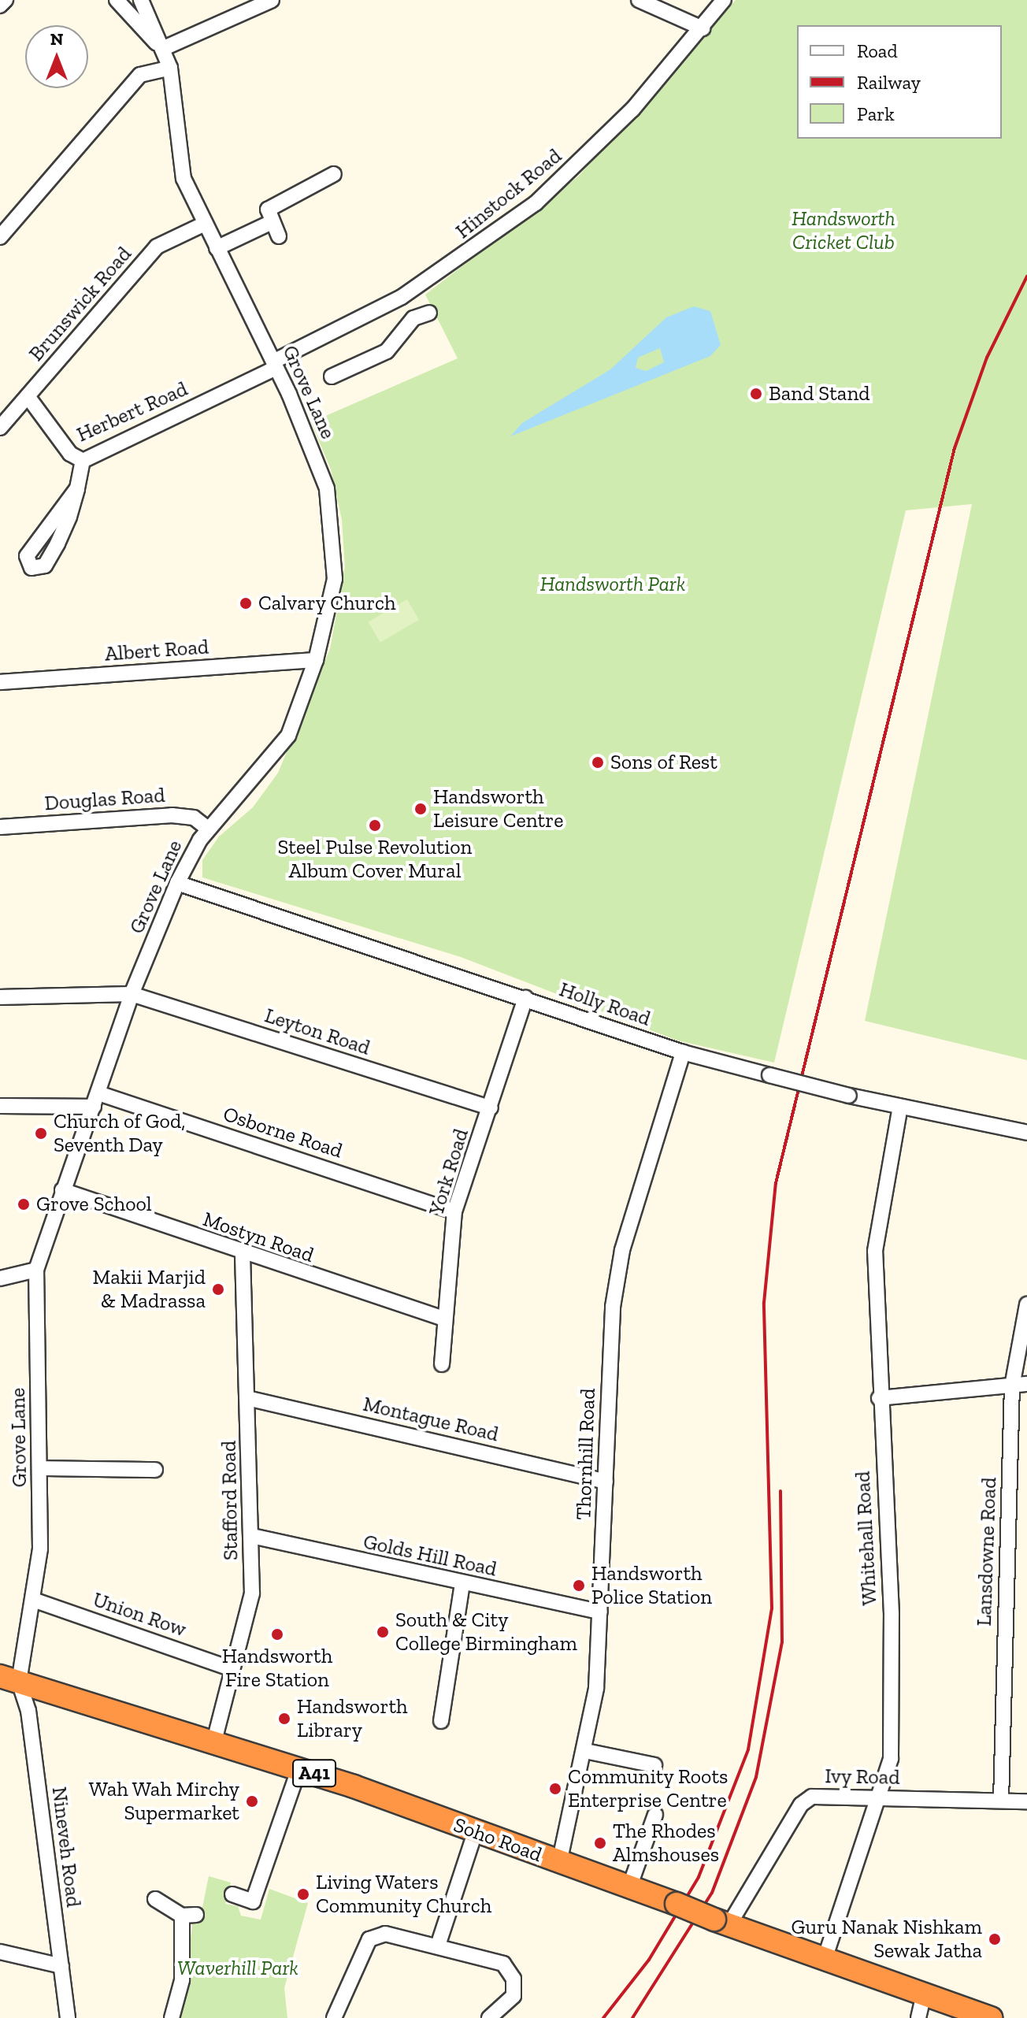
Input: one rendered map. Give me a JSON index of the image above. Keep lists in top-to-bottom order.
{
  "streets": {
    "highway": ["A41", "Soho Road"],
    "street": [
      "Hinstock Road",
      "Brunswick Road",
      "Grove Lane",
      "Herbert Road",
      "Albert Road",
      "Douglas Road",
      "Holly Road",
      "Leyton Road",
      "Osborne Road",
      "York Road",
      "Mostyn Road",
      "Montague Road",
      "Thornhill Road",
      "Stafford Road",
      "Whitehall Road",
      "Lansdowne Road",
      "Golds Hill Road",
      "Union Row",
      "Ivy Road",
      "Nineveh Road"
    ]
  },
  "crossings": [
    ["Hinstock Road", "Grove Lane"],
    ["Hinstock Road", "Herbert Road"],
    ["Brunswick Road", "Grove Lane"],
    ["Brunswick Road", "Herbert Road"],
    ["Grove Lane", "Herbert Road"],
    ["Grove Lane", "Albert Road"],
    ["Grove Lane", "Douglas Road"],
    ["Grove Lane", "Holly Road"],
    ["Grove Lane", "Leyton Road"],
    ["Grove Lane", "Osborne Road"],
    ["Grove Lane", "Mostyn Road"],
    ["Grove Lane", "Union Row"],
    ["Grove Lane", "Soho Road"],
    ["Grove Lane", "Nineveh Road"],
    ["Holly Road", "York Road"],
    ["Holly Road", "Thornhill Road"],
    ["Holly Road", "Whitehall Road"],
    ["Leyton Road", "York Road"],
    ["Osborne Road", "York Road"],
    ["York Road", "Mostyn Road"],
    ["Mostyn Road", "Stafford Road"],
    ["Montague Road", "Thornhill Road"],
    ["Montague Road", "Stafford Road"],
    ["Thornhill Road", "Golds Hill Road"],
    ["Thornhill Road", "Soho Road"],
    ["Stafford Road", "Golds Hill Road"],
    ["Stafford Road", "Union Row"],
    ["Stafford Road", "Soho Road"],
    ["Whitehall Road", "Ivy Road"],
    ["Whitehall Road", "Soho Road"],
    ["Lansdowne Road", "Ivy Road"],
    ["Ivy Road", "Soho Road"],
    ["Soho Road", "Nineveh Road"]
  ],
  "parks": ["Handsworth Cricket Club", "Handsworth Park", "Waverhill Park"],
  "places": [
    "Band Stand",
    "Calvary Church",
    "Sons of Rest",
    "Handsworth Leisure Centre",
    "Steel Pulse Revolution Album Cover Mural",
    "Church of God, Seventh Day",
    "Grove School",
    "Makii Marjid & Madrassa",
    "Handsworth Police Station",
    "South & City College Birmingham",
    "Handsworth Fire Station",
    "Handsworth Library",
    "Community Roots Enterprise Centre",
    "Wah Wah Mirchy Supermarket",
    "The Rhodes Almshouses",
    "Living Waters Community Church",
    "Guru Nanak Nishkam Sewak Jatha"
  ],
  "legend": ["Road", "Railway", "Park"],
  "north": "top"
}
